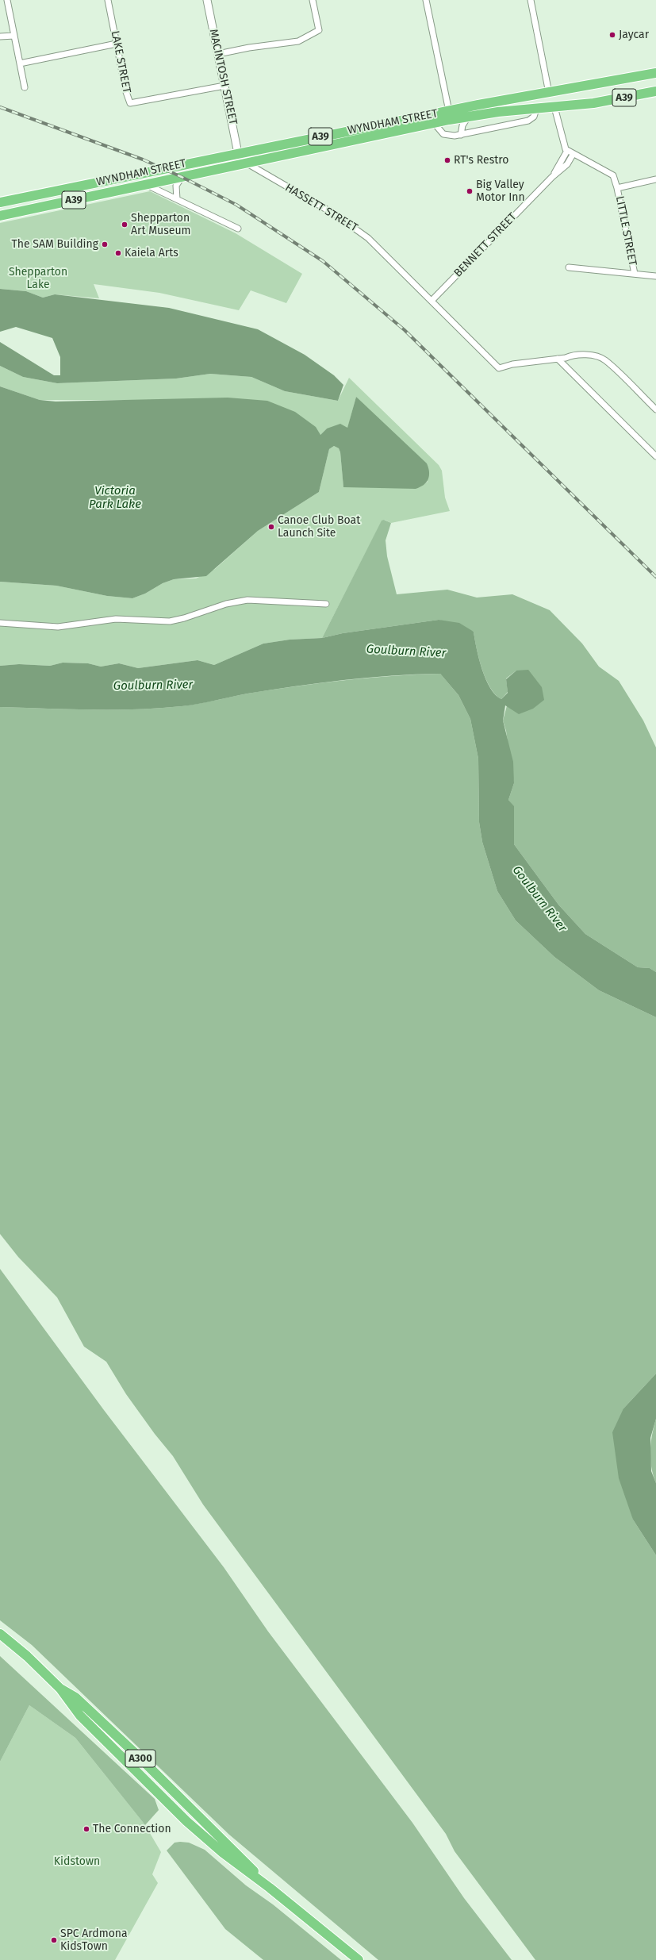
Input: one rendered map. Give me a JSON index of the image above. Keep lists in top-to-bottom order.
{
  "streets": {
    "highway": ["A39", "WYNDHAM STREET", "A300"],
    "street": [
      "LAKE STREET",
      "MACINTOSH STREET",
      "HASSETT STREET",
      "LITTLE STREET",
      "BENNETT STREET"
    ]
  },
  "crossings": [
    ["LAKE STREET", "MACINTOSH STREET"],
    ["MACINTOSH STREET", "WYNDHAM STREET"],
    ["WYNDHAM STREET", "HASSETT STREET"],
    ["HASSETT STREET", "BENNETT STREET"],
    ["LITTLE STREET", "BENNETT STREET"]
  ],
  "water": ["Victoria Park Lake", "Goulburn River"],
  "parks": ["Shepparton Lake", "Kidstown"],
  "places": [
    "Jaycar",
    "RT's Restro",
    "Big Valley Motor Inn",
    "Shepparton Art Museum",
    "The SAM Building",
    "Kaiela Arts",
    "Canoe Club Boat Launch Site",
    "The Connection",
    "SPC Ardmona KidsTown"
  ]
}
